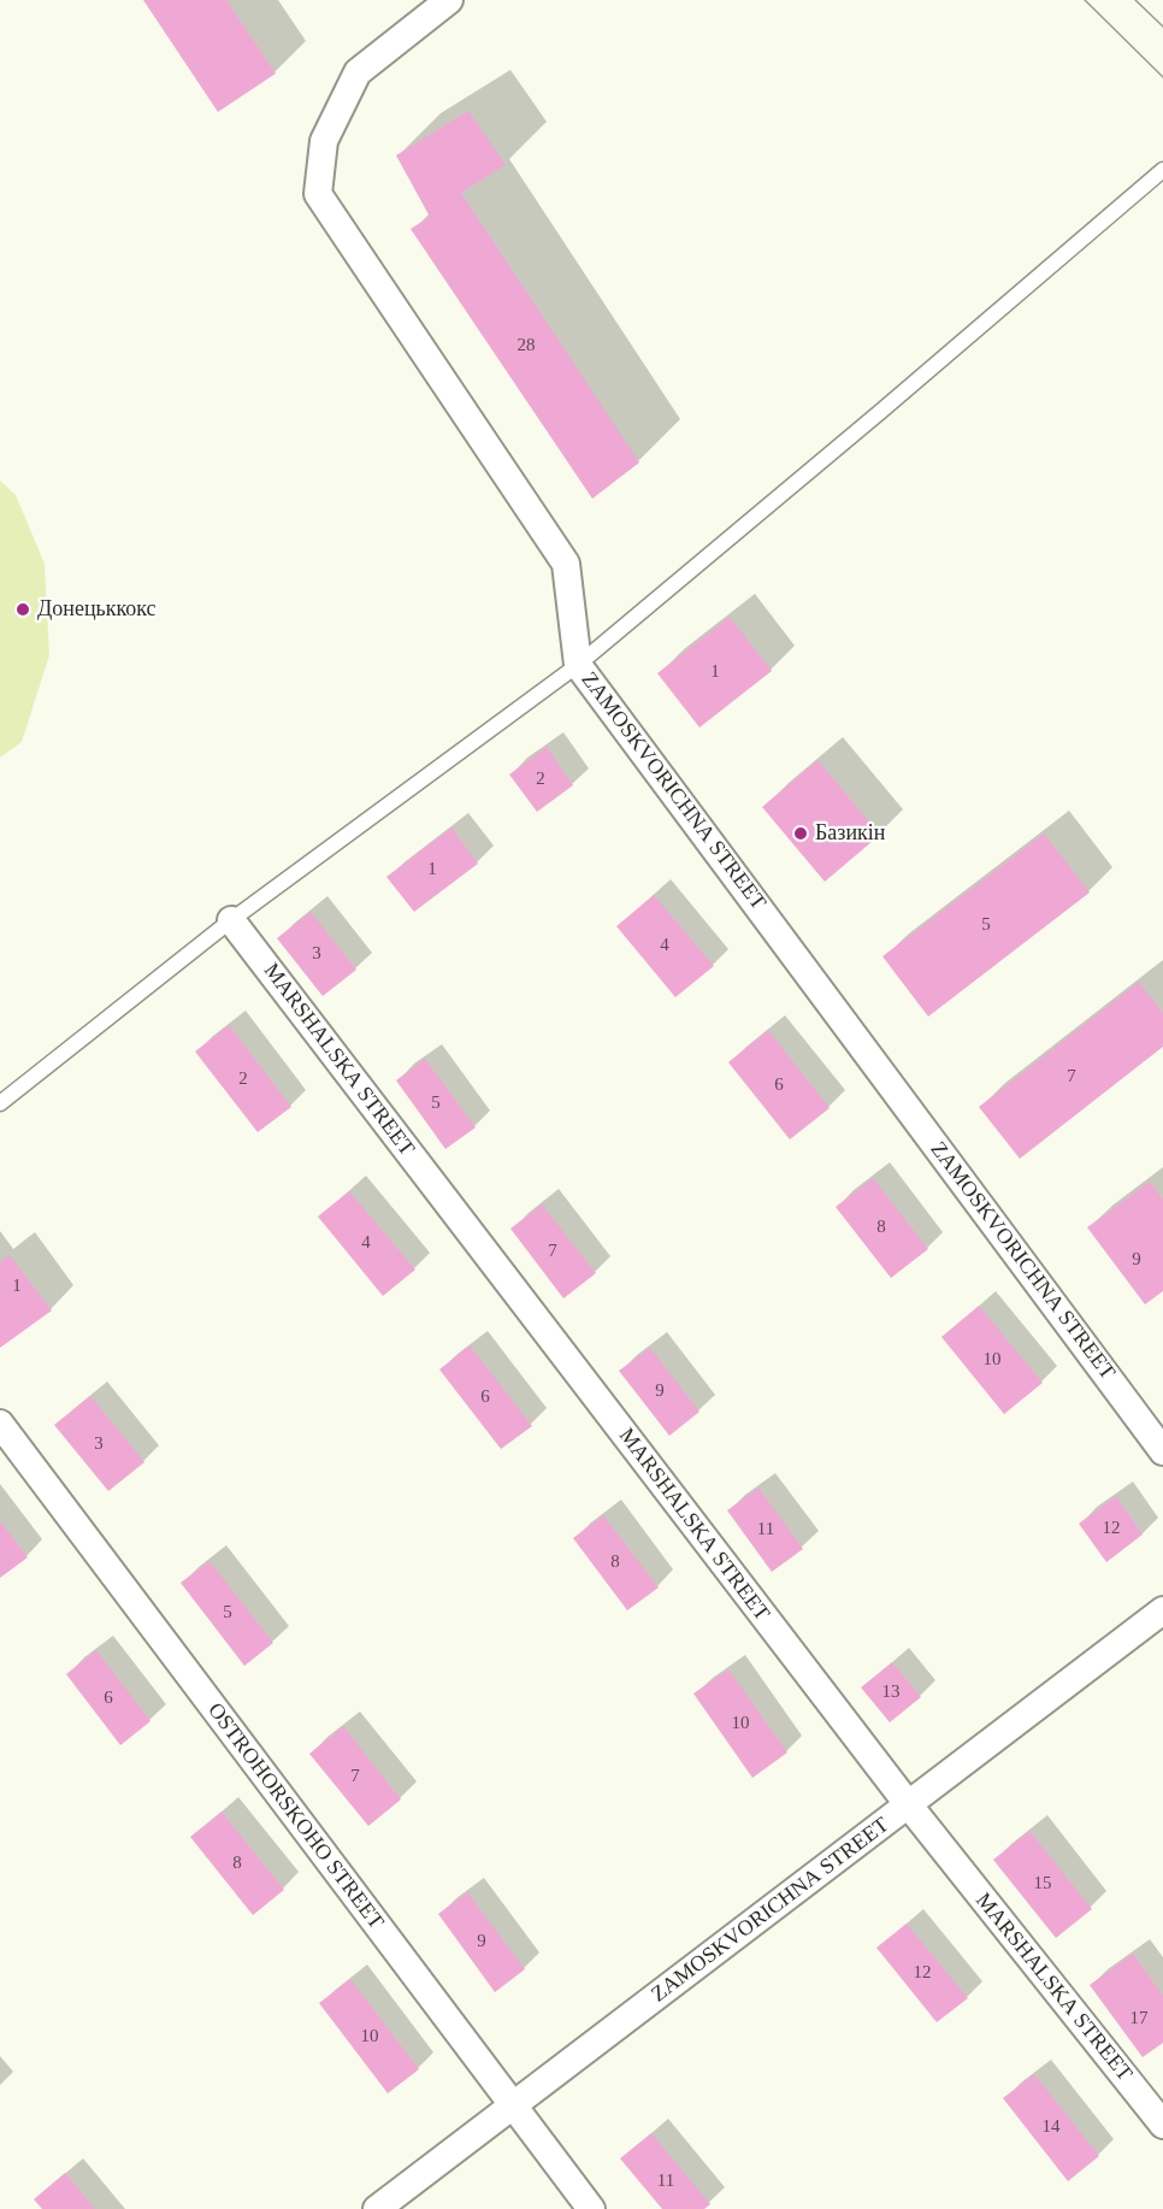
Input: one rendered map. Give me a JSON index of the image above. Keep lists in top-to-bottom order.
{
  "streets": {
    "street": ["ZAMOSKVORICHNA STREET", "MARSHALSKA STREET", "OSTROHORSKOHO STREET"]
  },
  "crossings": [
    ["ZAMOSKVORICHNA STREET", "MARSHALSKA STREET"],
    ["ZAMOSKVORICHNA STREET", "OSTROHORSKOHO STREET"]
  ],
  "places": ["Донецьккокс", "Базикін"],
  "house_numbers": [
    "28",
    "1",
    "2",
    "1",
    "5",
    "4",
    "3",
    "7",
    "2",
    "6",
    "5",
    "8",
    "4",
    "7",
    "9",
    "1",
    "10",
    "9",
    "6",
    "3",
    "12",
    "11",
    "8",
    "5",
    "13",
    "6",
    "10",
    "7",
    "8",
    "15",
    "9",
    "12",
    "17",
    "10",
    "14",
    "11"
  ]
}
